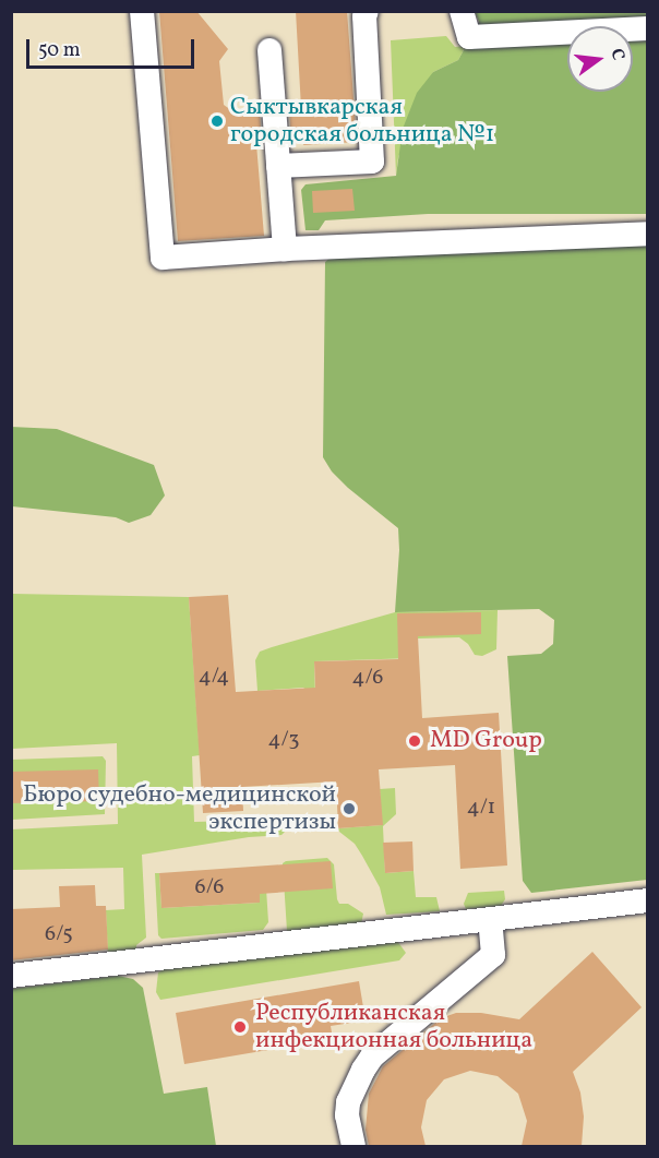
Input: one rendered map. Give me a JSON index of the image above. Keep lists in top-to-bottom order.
{
  "places": [
    "Сыктывкарская городская больница №1",
    "MD Group",
    "Бюро судебно-медицинской экспертизы",
    "Республиканская инфекционная больница"
  ],
  "house_numbers": [
    "4/4",
    "4/6",
    "4/3",
    "4/1",
    "6/6",
    "6/5"
  ],
  "scale_bar": "50 m",
  "north": "right"
}
